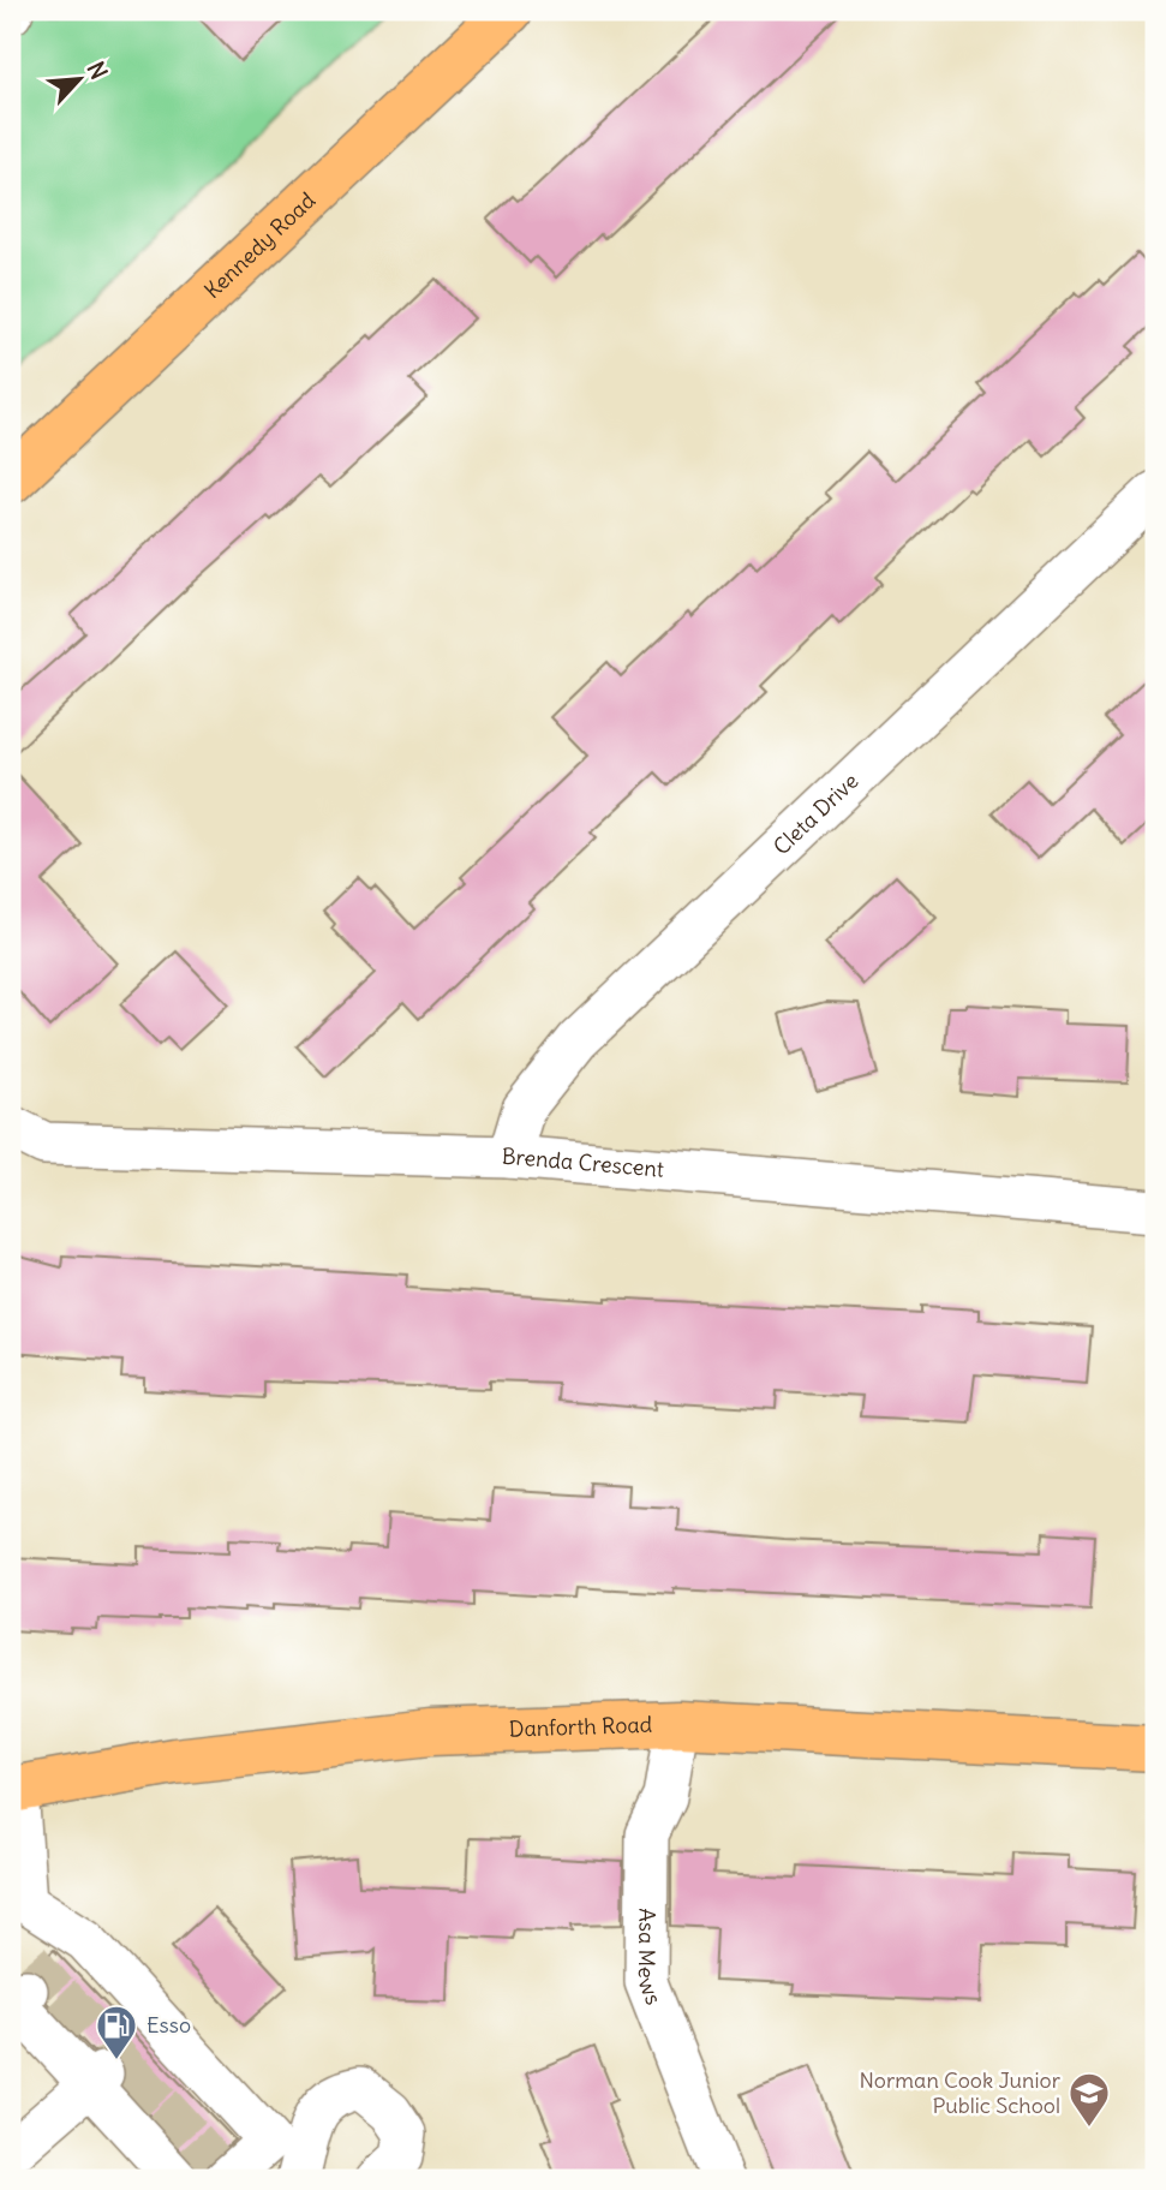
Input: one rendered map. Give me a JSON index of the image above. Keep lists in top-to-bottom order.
{
  "streets": {
    "main road": ["Kennedy Road", "Danforth Road"],
    "street": ["Cleta Drive", "Brenda Crescent", "Asa Mews"]
  },
  "crossings": [
    ["Cleta Drive", "Brenda Crescent"],
    ["Danforth Road", "Asa Mews"]
  ],
  "places": {
    "fuel station": ["Esso"],
    "school or university": ["Norman Cook Junior Public School"]
  },
  "north": "top right"
}
